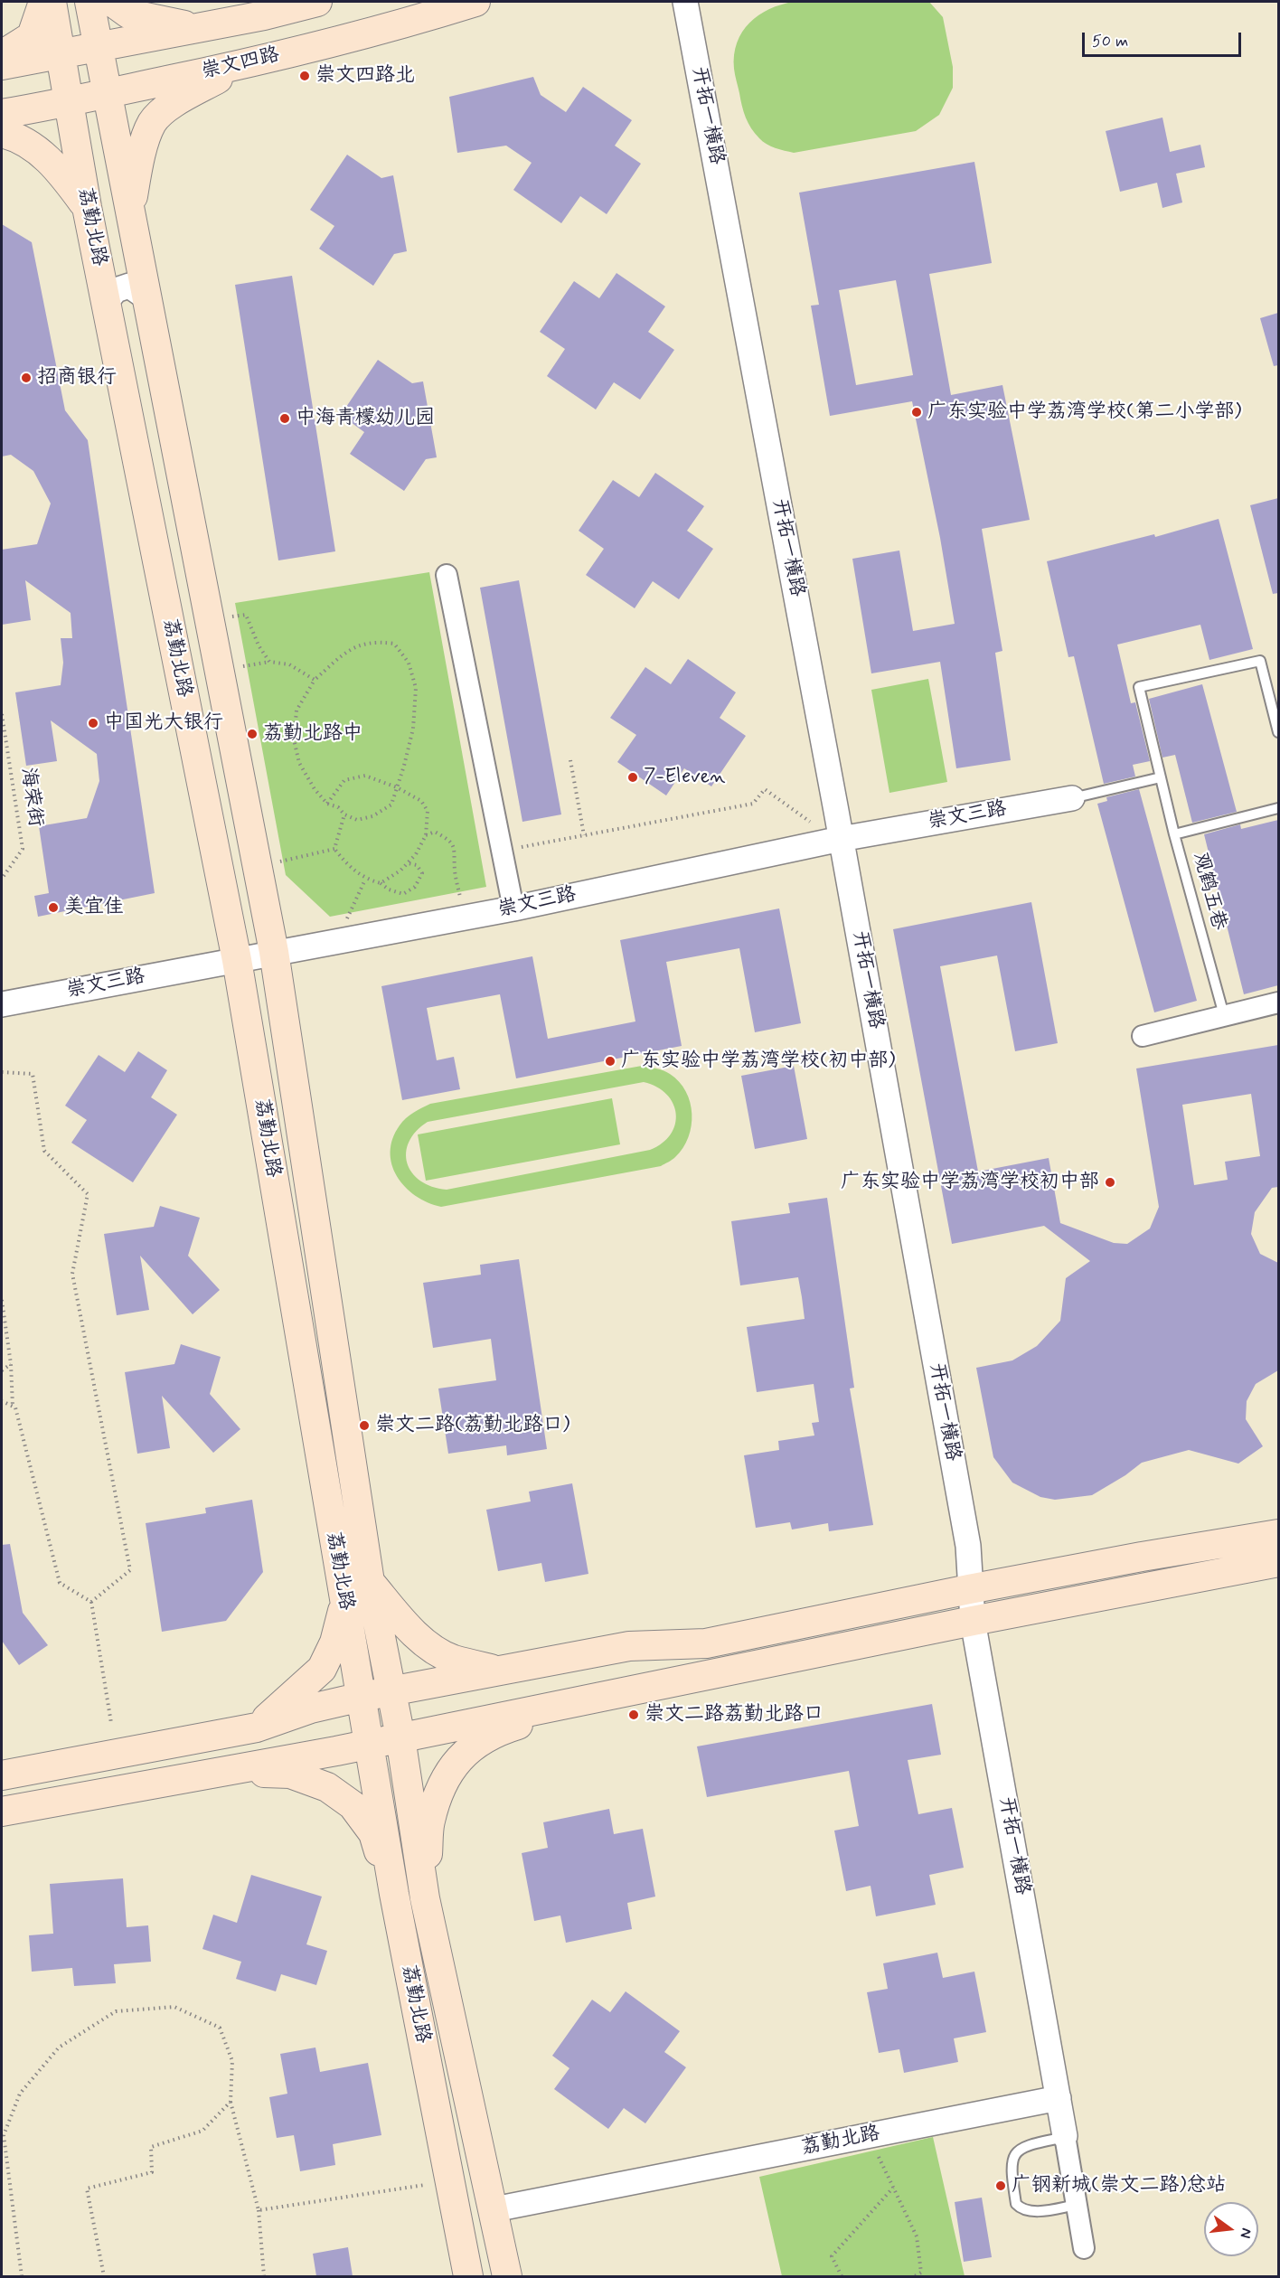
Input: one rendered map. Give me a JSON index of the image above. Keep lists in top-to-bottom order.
{
  "streets": {
    "main road": ["崇文四路", "荔勤北路"],
    "street": ["开拓一横路", "崇文三路"],
    "lane": ["观鹤五巷"],
    "path": ["海荣街"]
  },
  "crossings": [
    ["崇文四路", "荔勤北路"],
    ["开拓一横路", "荔勤北路"],
    ["开拓一横路", "崇文三路"],
    ["荔勤北路", "崇文三路"]
  ],
  "places": [
    "崇文四路北",
    "招商银行",
    "广东实验中学荔湾学校(第二小学部)",
    "中海青檬幼儿园",
    "中国光大银行",
    "荔勤北路中",
    "7-Eleven",
    "美宜佳",
    "广东实验中学荔湾学校(初中部)",
    "广东实验中学荔湾学校初中部",
    "崇文二路(荔勤北路口)",
    "崇文二路荔勤北路口",
    "广钢新城(崇文二路)总站"
  ],
  "scale_bar": "50 m",
  "north": "right"
}
